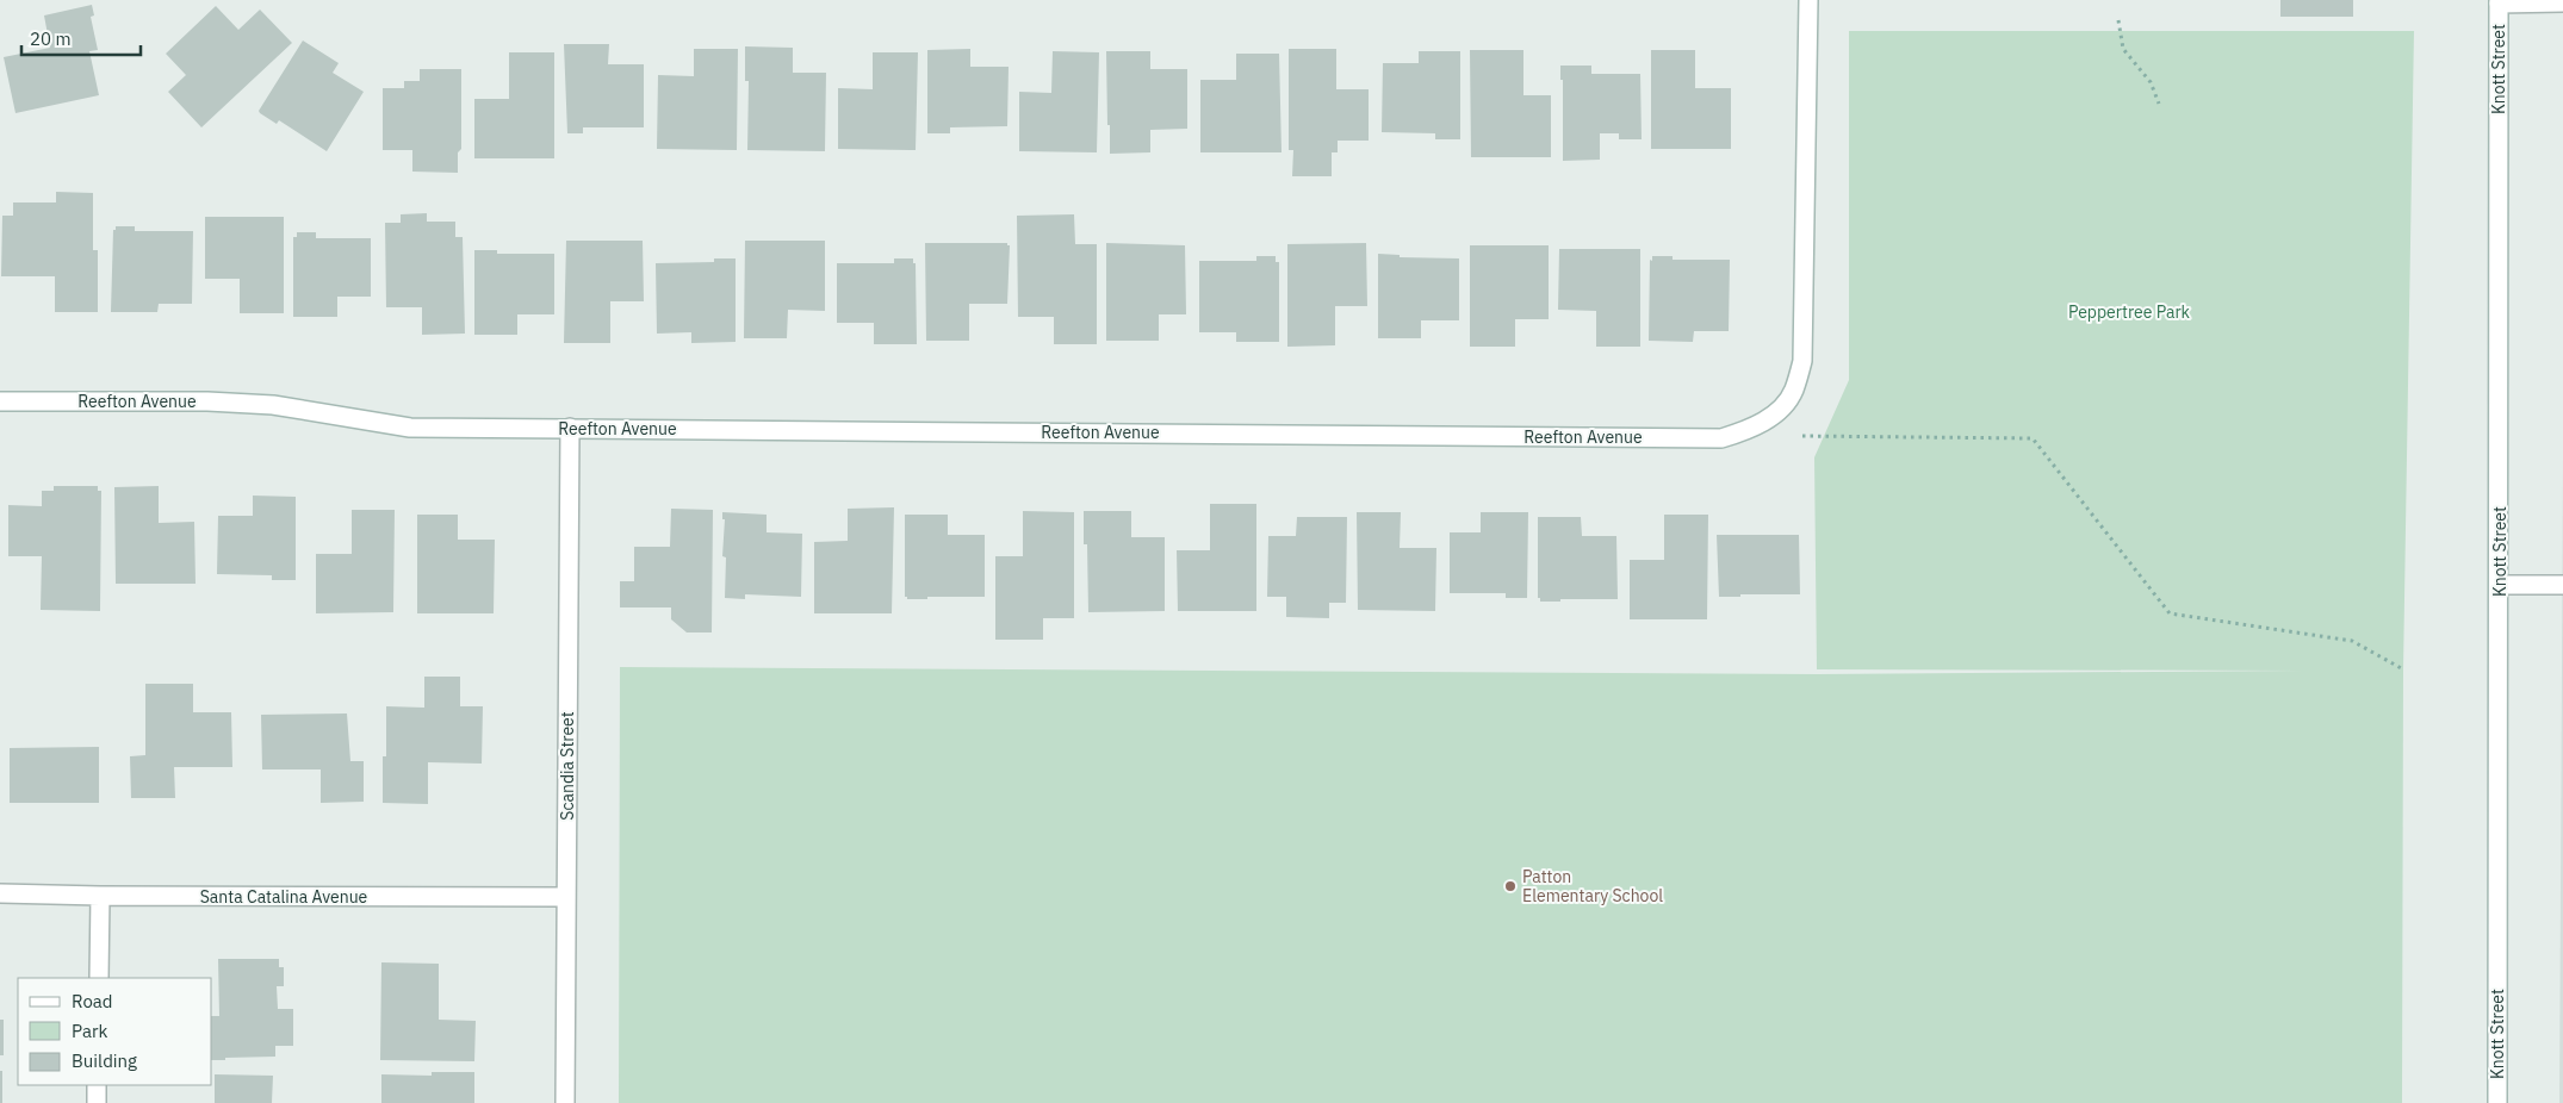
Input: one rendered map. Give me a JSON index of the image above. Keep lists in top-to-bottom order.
{
  "streets": {
    "street": [
      "Knott Street",
      "Reefton Avenue",
      "Scandia Street",
      "Santa Catalina Avenue"
    ]
  },
  "crossings": [
    ["Reefton Avenue", "Scandia Street"],
    ["Scandia Street", "Santa Catalina Avenue"]
  ],
  "parks": ["Peppertree Park"],
  "places": ["Patton Elementary School"],
  "legend": ["Road", "Park", "Building"],
  "scale_bar": "20 m"
}
